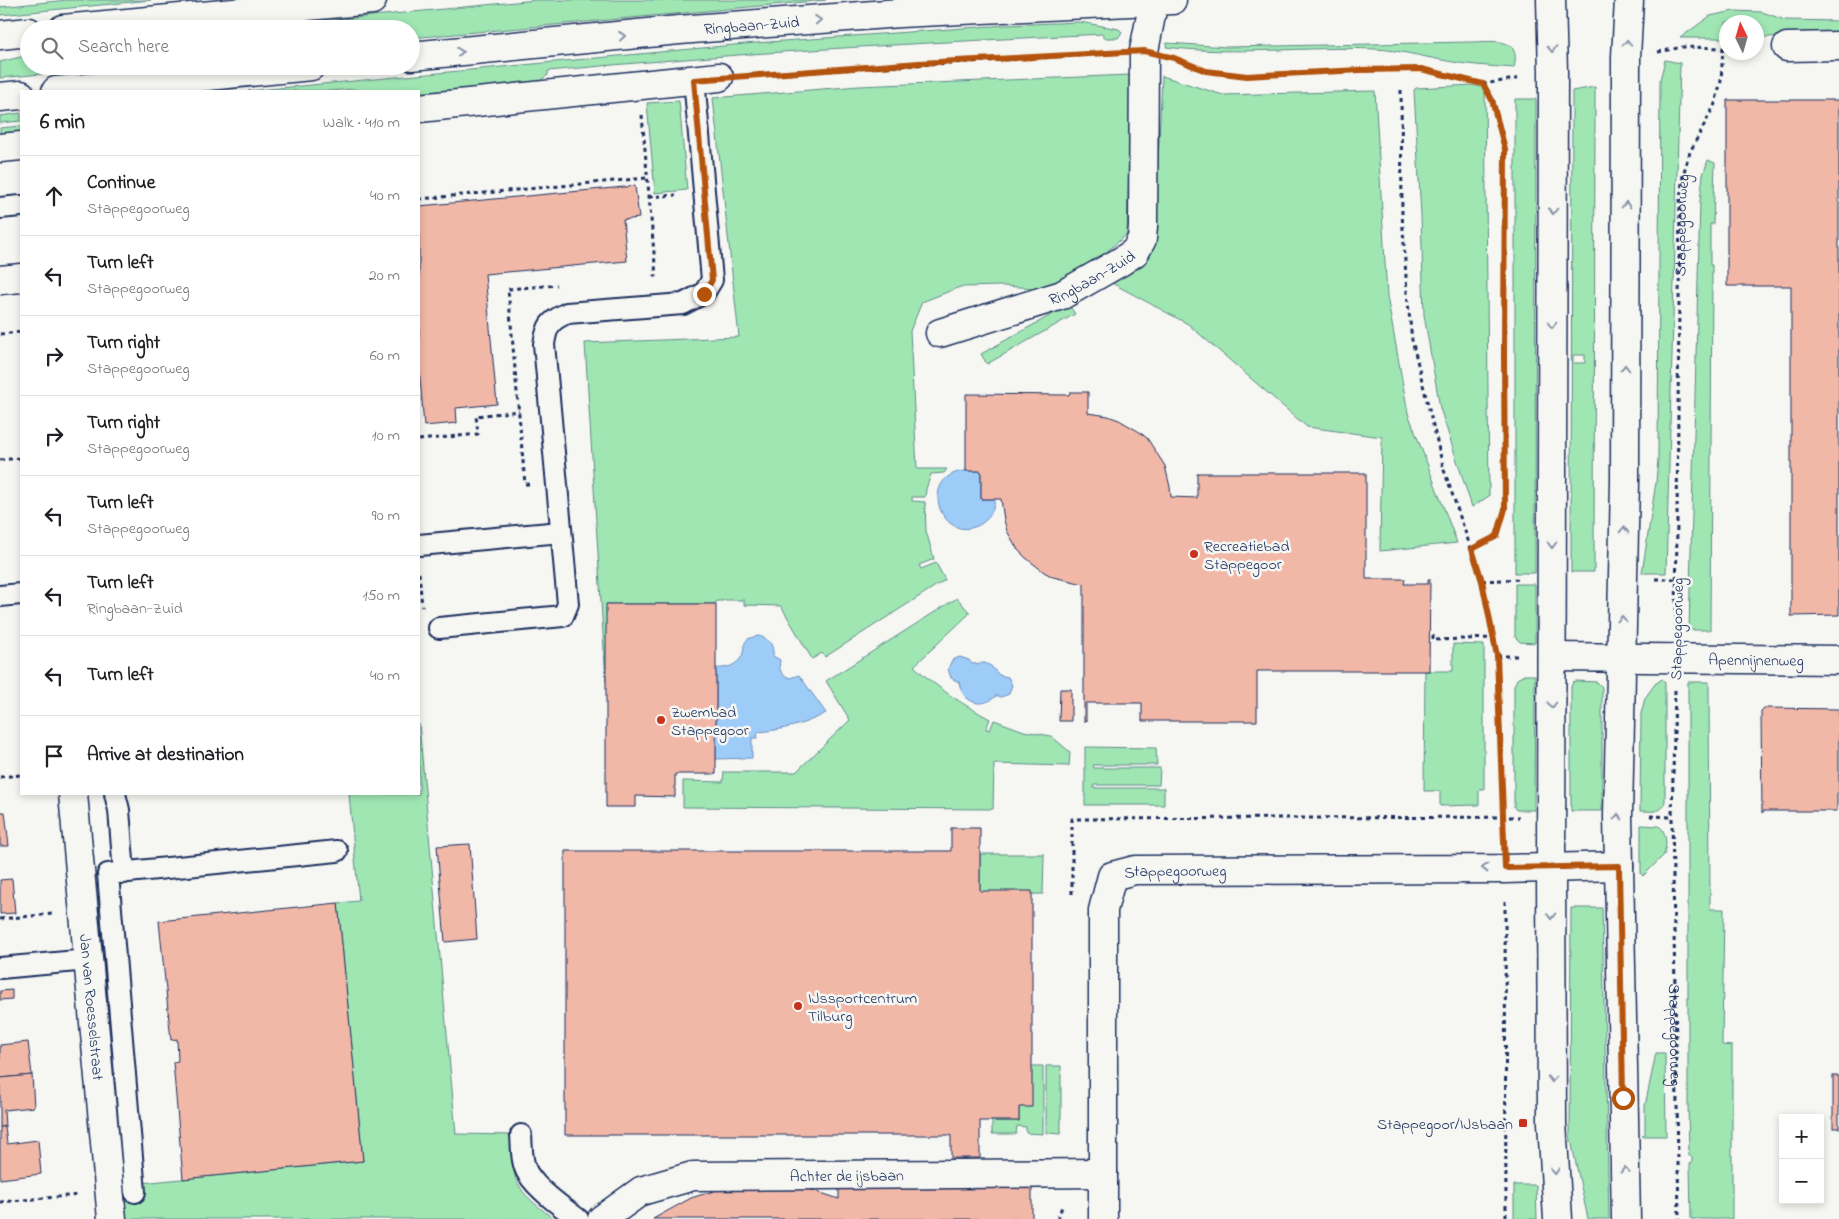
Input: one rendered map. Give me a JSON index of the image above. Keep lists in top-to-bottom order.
{
  "streets": {
    "street": [
      "Ringbaan-Zuid",
      "Stappegoorweg",
      "Apennijnenweg",
      "Jan van Roesselstraat",
      "Achter de ijsbaan"
    ]
  },
  "crossings": [
    ["Stappegoorweg", "Apennijnenweg"],
    ["Stappegoorweg", "Achter de ijsbaan"]
  ],
  "places": {
    "other": ["Recreatiebad Stappegoor", "Zwembad Stappegoor", "IJssportcentrum Tilburg"],
    "transit": ["Stappegoor/IJsbaan"]
  },
  "north": "top",
  "page": {
    "search": "Search here",
    "heading": ["6 min", "Walk · 410 m"],
    "list": [
      ["Continue", "Stappegoorweg", "40 m"],
      ["Turn left", "Stappegoorweg", "20 m"],
      ["Turn right", "Stappegoorweg", "60 m"],
      ["Turn right", "Stappegoorweg", "10 m"],
      ["Turn left", "Stappegoorweg", "90 m"],
      ["Turn left", "Ringbaan-Zuid", "150 m"],
      ["Turn left", "40 m"],
      "Arrive at destination"
    ],
    "map_buttons": ["+", "−"]
  }
}
